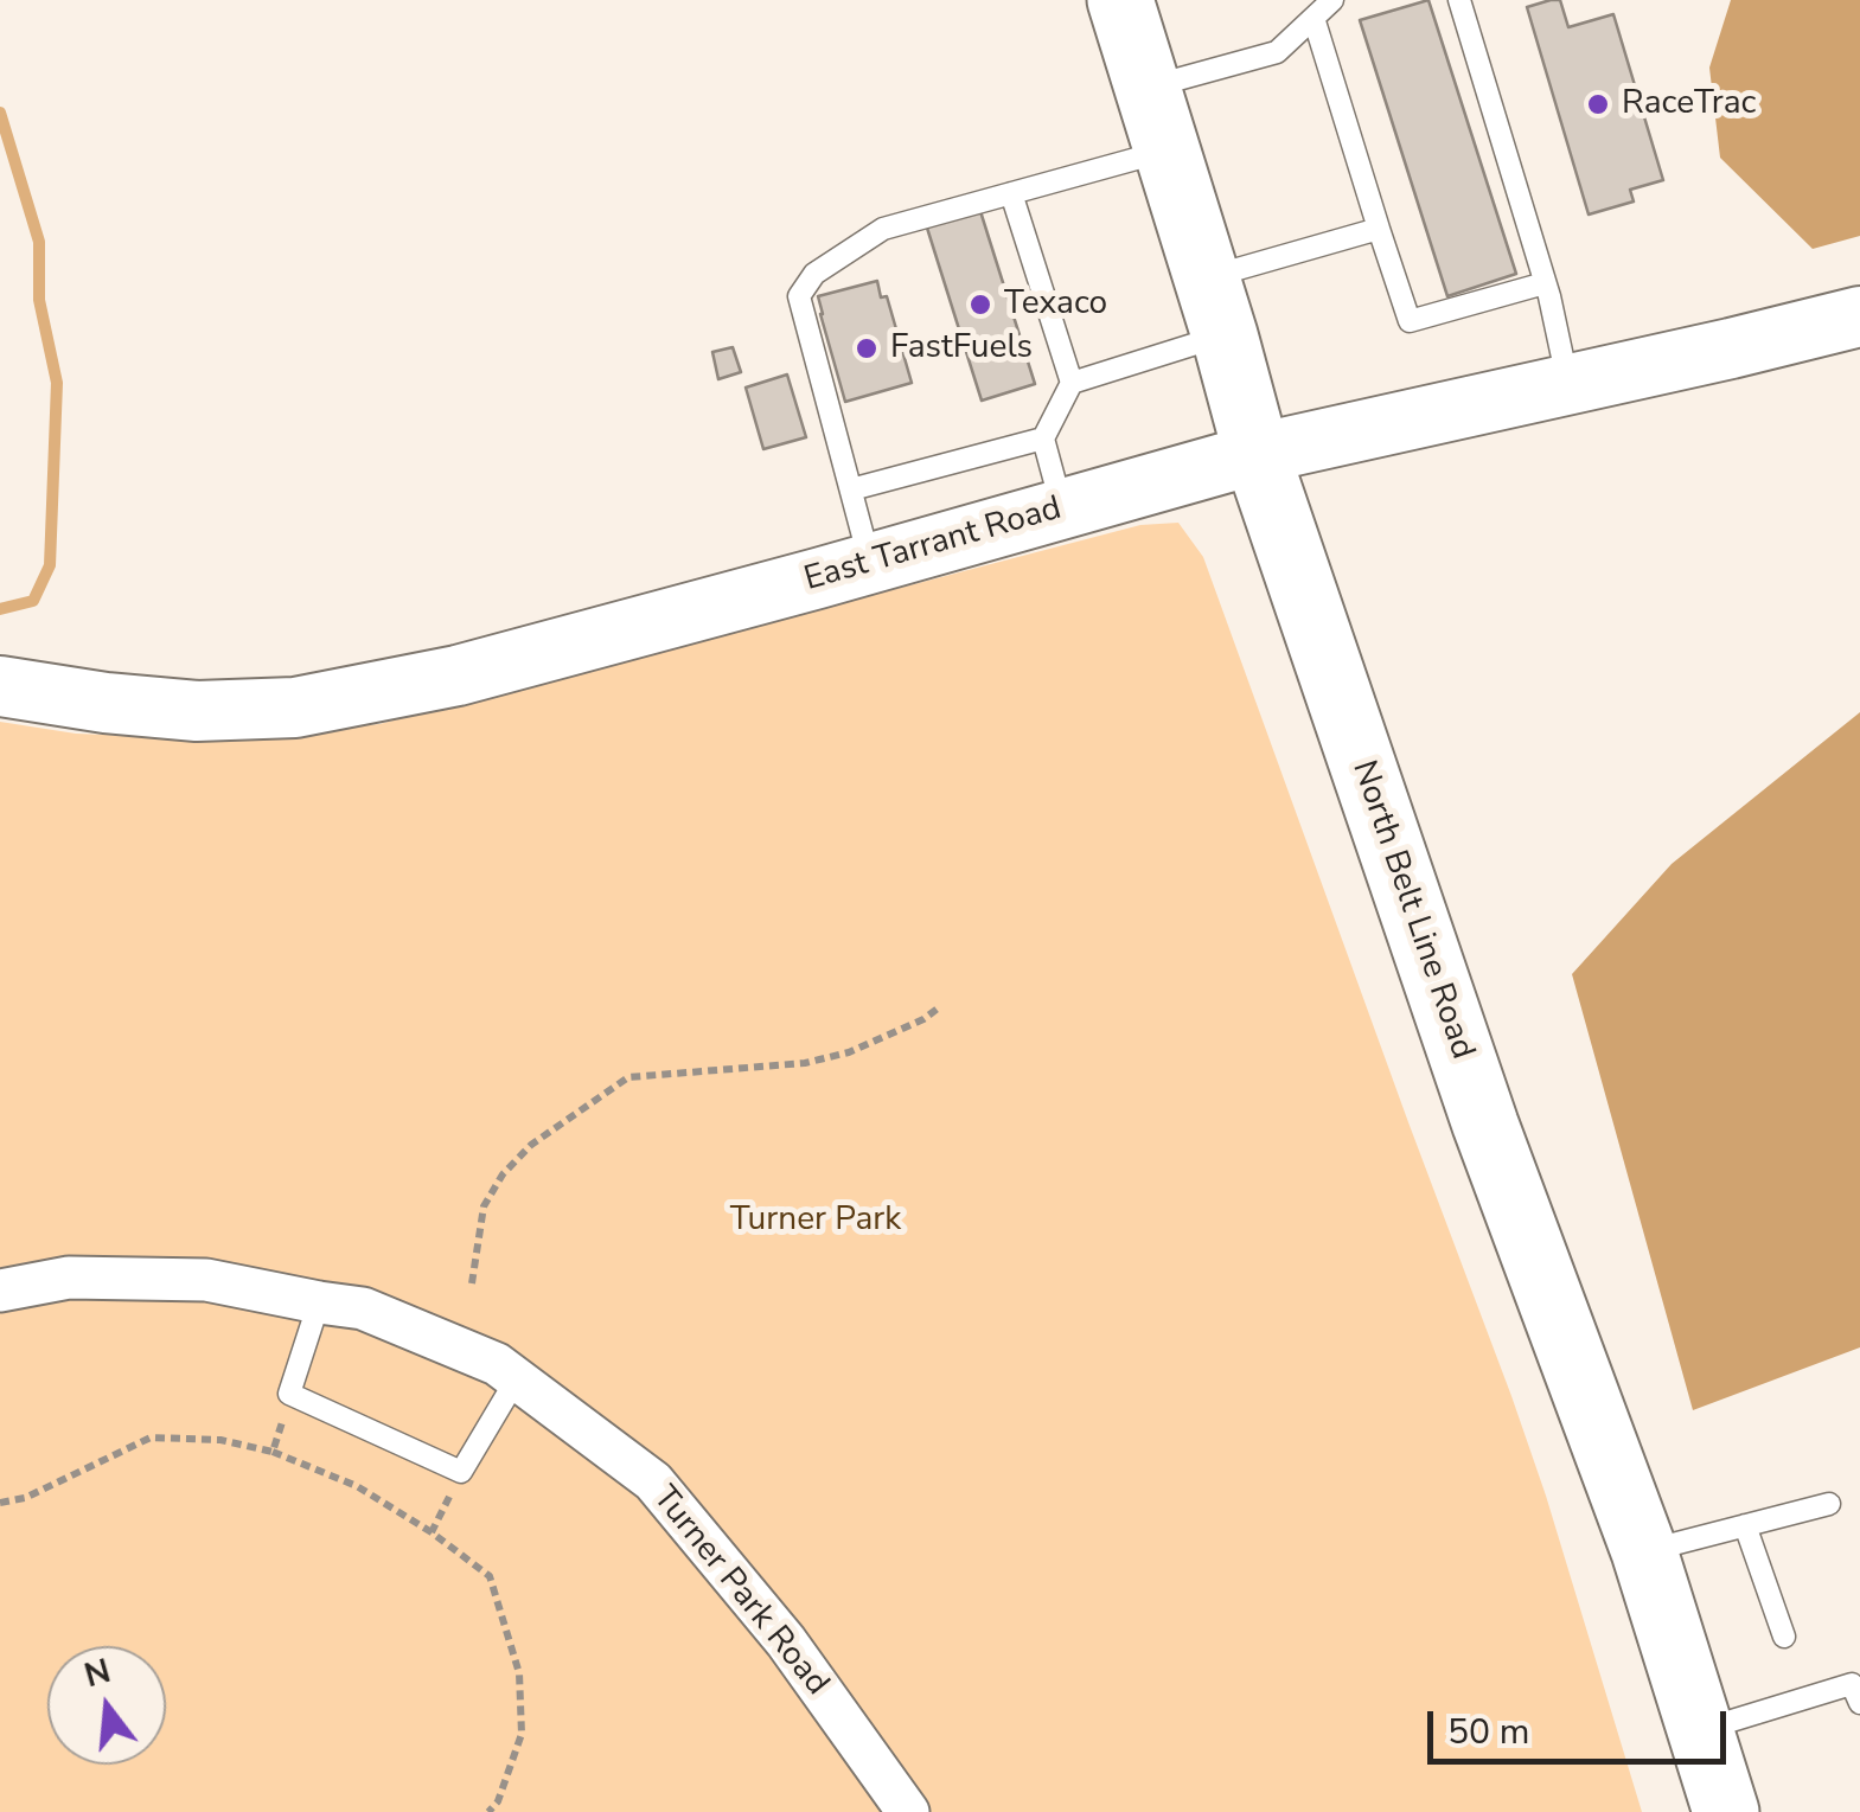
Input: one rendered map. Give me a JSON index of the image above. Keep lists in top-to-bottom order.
{
  "streets": {
    "main road": ["North Belt Line Road"],
    "street": ["East Tarrant Road", "Turner Park Road"]
  },
  "crossings": [
    ["East Tarrant Road", "North Belt Line Road"]
  ],
  "parks": ["Turner Park"],
  "places": ["RaceTrac", "Texaco", "FastFuels"],
  "scale_bar": "50 m",
  "north": "top"
}
